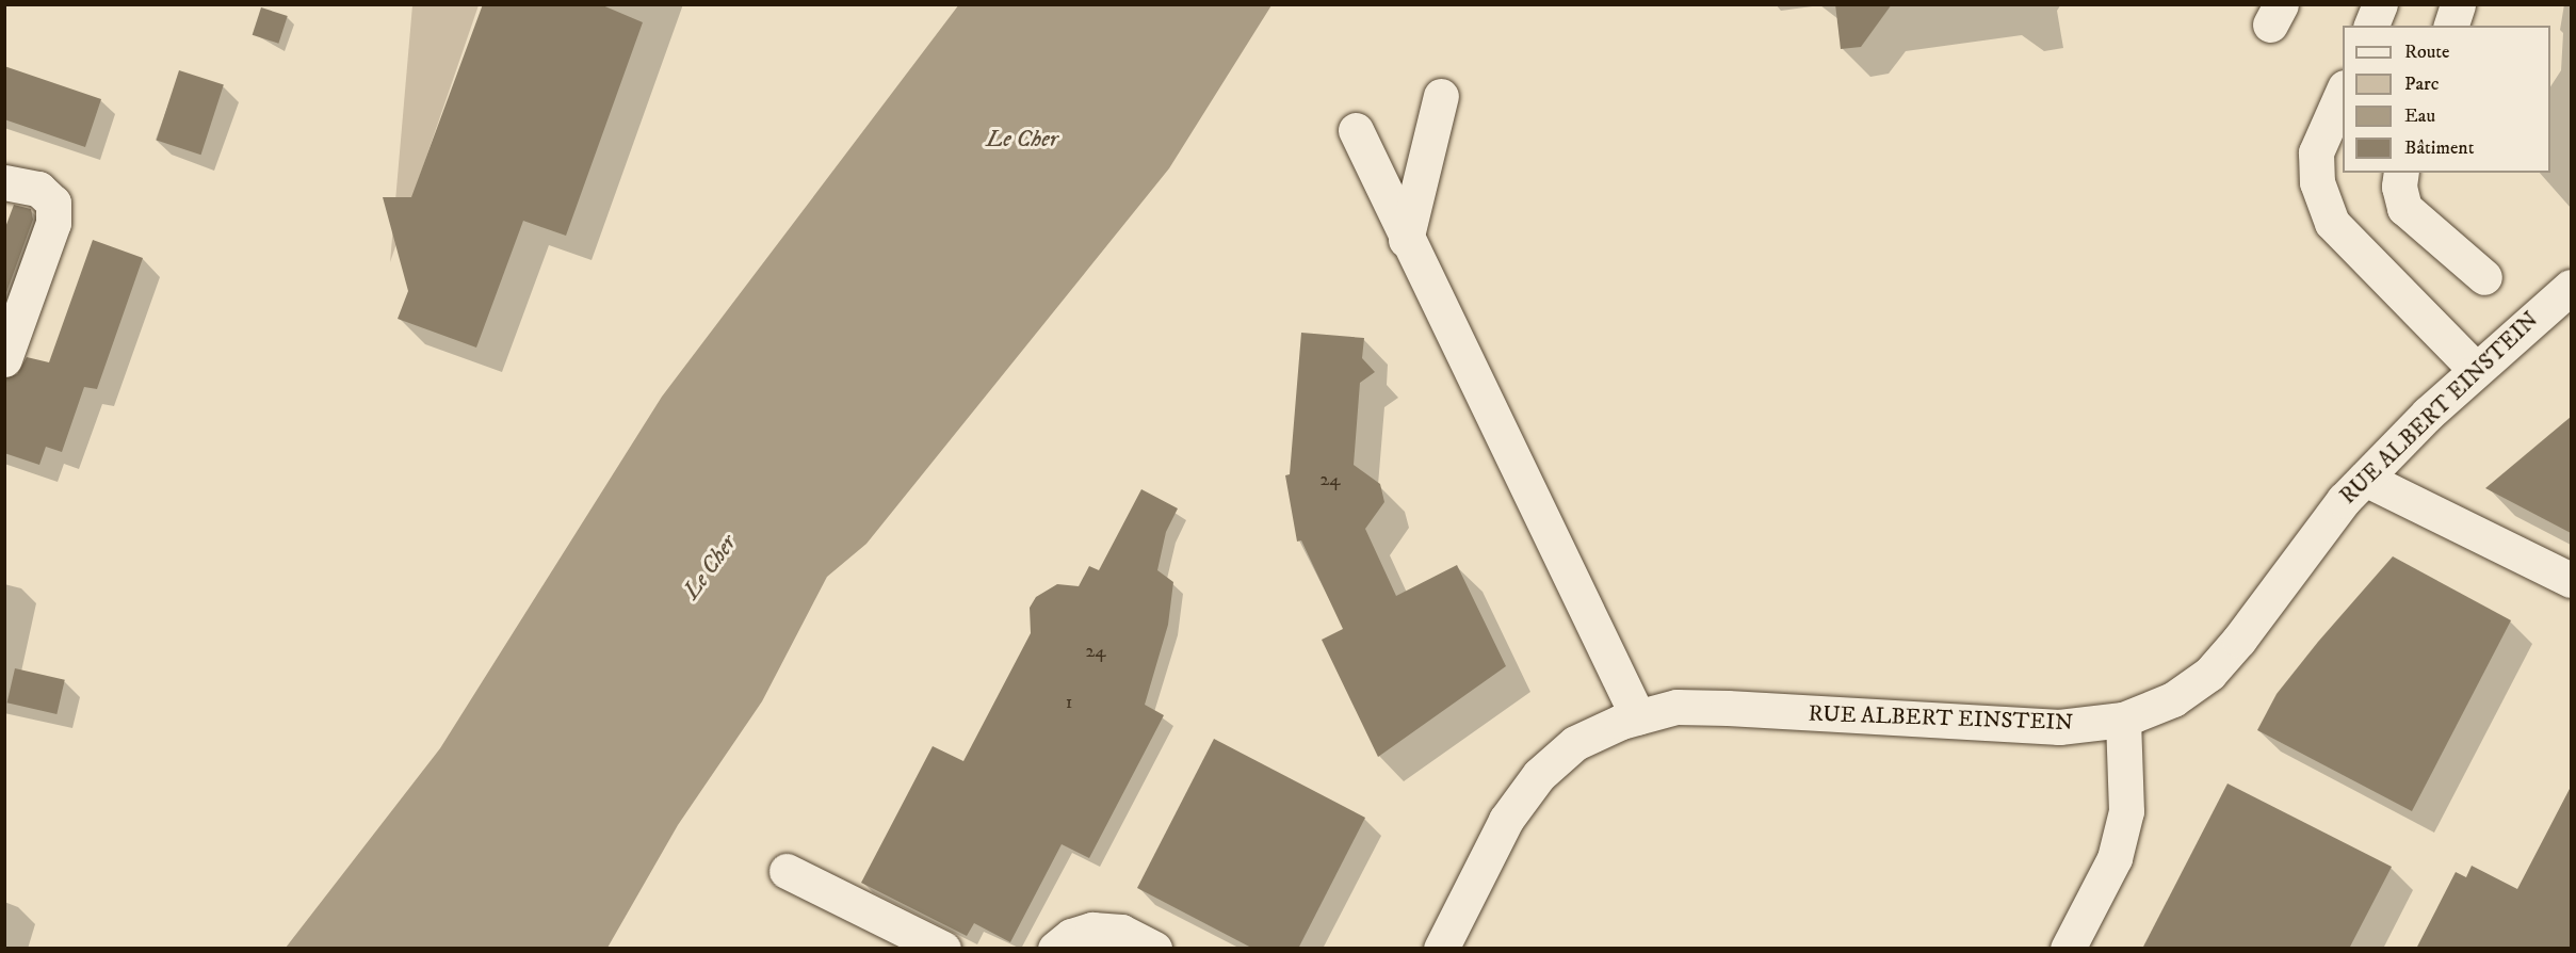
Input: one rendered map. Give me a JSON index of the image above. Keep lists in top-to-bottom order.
{
  "streets": {
    "street": ["RUE ALBERT EINSTEIN"]
  },
  "water": ["Le Cher"],
  "house_numbers": ["24", "24", "1"],
  "legend": [
    "Route",
    "Parc",
    "Eau",
    "Bâtiment"
  ]
}
